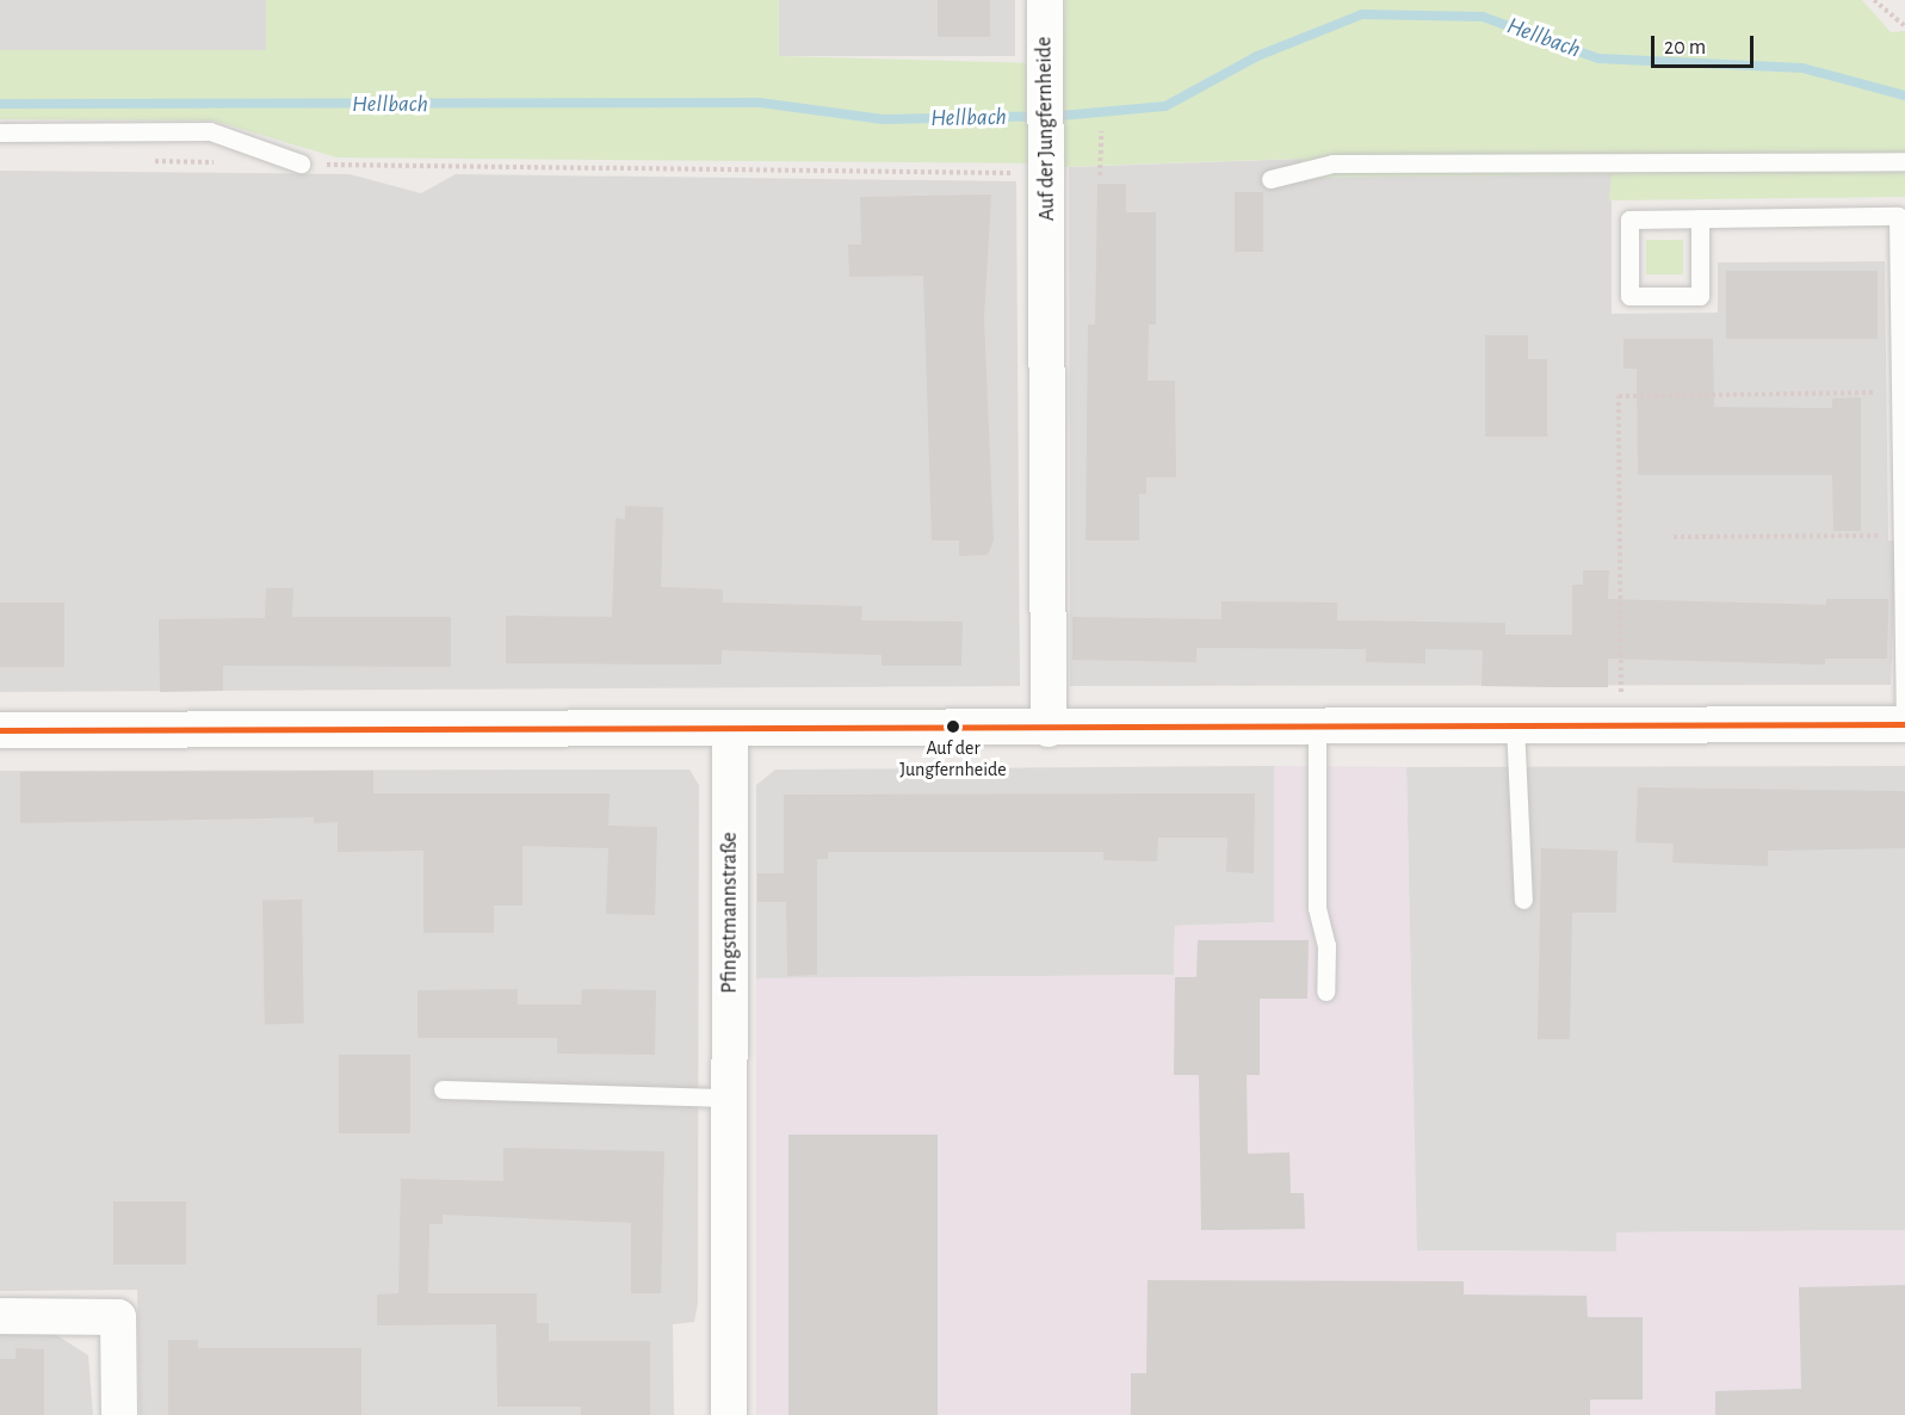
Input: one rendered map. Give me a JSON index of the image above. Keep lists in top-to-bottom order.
{
  "streets": {
    "street": ["Auf der Jungfernheide", "Pfingstmannstraße"]
  },
  "water": ["Hellbach"],
  "places": ["Auf der Jungfernheide"],
  "scale_bar": "20 m"
}
